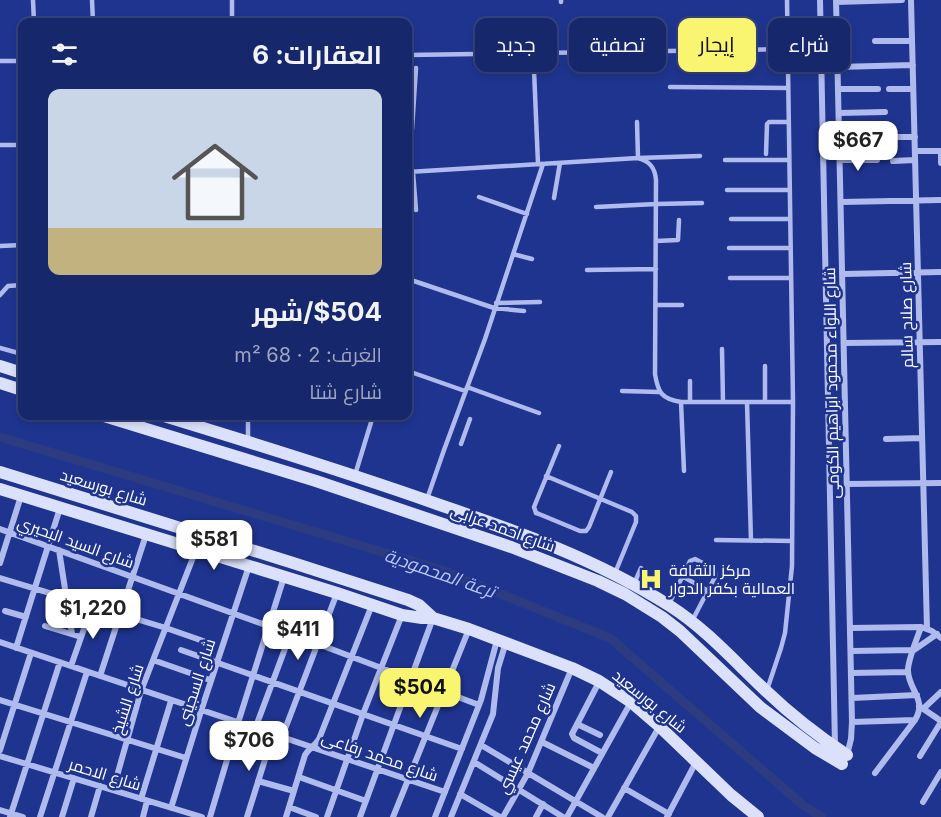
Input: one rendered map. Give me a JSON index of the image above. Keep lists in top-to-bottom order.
{
  "streets": {
    "main road": ["شارع بورسعيد", "شارع احمد عرابى"],
    "street": [
      "شارع صلاح سالم",
      "شارع اللواء محمود ابراهيم الكومى",
      "شارع السيد البحيري",
      "شارع السجينى",
      "شارع الشيخ",
      "شارع محمد عيسي",
      "شارع محمد رفاعى",
      "شارع الاحمر"
    ]
  },
  "crossings": [
    ["شارع اللواء محمود ابراهيم الكومى", "شارع احمد عرابى"],
    ["شارع بورسعيد", "شارع السجينى"],
    ["شارع بورسعيد", "شارع الشيخ"],
    ["شارع بورسعيد", "شارع محمد عيسي"],
    ["شارع السيد البحيري", "شارع السجينى"],
    ["شارع السيد البحيري", "شارع الشيخ"],
    ["شارع السجينى", "شارع محمد رفاعى"],
    ["شارع السجينى", "شارع الاحمر"],
    ["شارع الشيخ", "شارع محمد رفاعى"],
    ["شارع الشيخ", "شارع الاحمر"]
  ],
  "water": ["ترعة المحمودية"],
  "places": {
    "hospital": ["مركز الثقافة العمالية بكفر الدوار"]
  },
  "page": {
    "chip": [
      "شراء",
      "إيجار",
      "تصفية",
      "جديد"
    ],
    "heading": "العقارات: 6",
    "list": [
      {
        "name": "$504/شهر",
        "note": "الغرف: 2 · 68 m² · شارع شتا"
      }
    ],
    "price": [
      "$667",
      "$581",
      "$1,220",
      "$411",
      "$504",
      "$706"
    ]
  }
}
